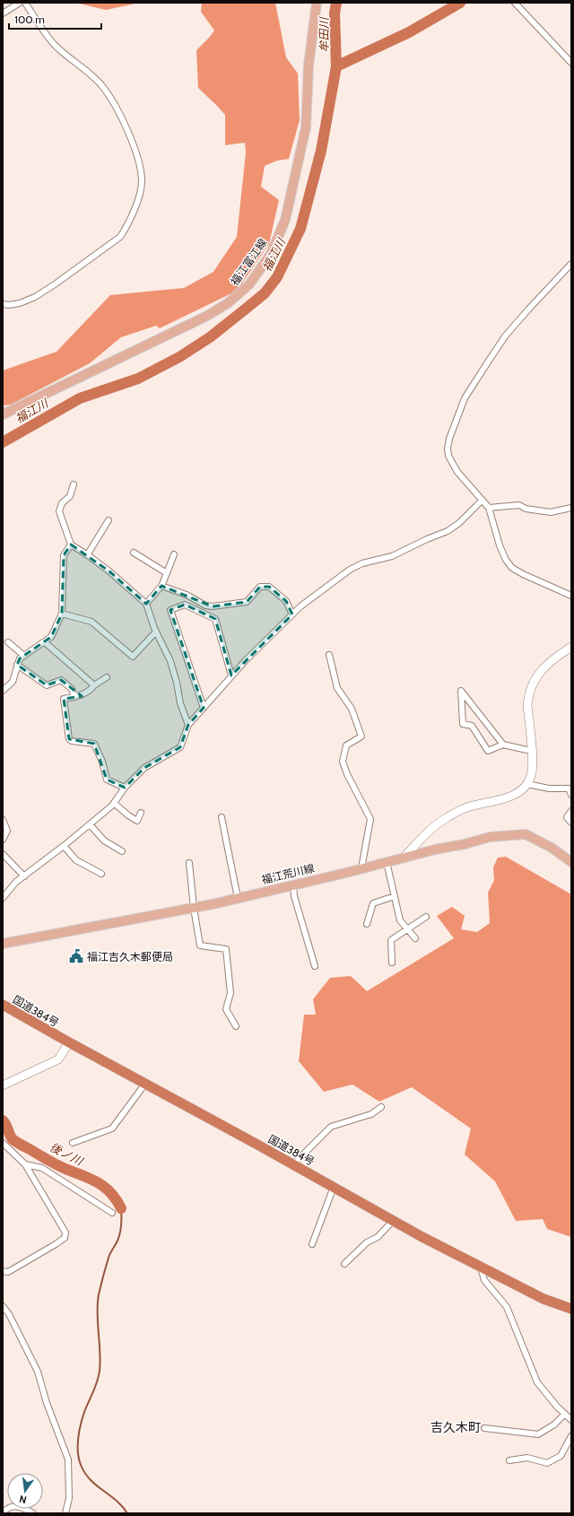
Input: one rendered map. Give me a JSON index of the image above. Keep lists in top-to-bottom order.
{
  "streets": {
    "highway": ["国道384号"],
    "main road": ["福江富江線", "福江荒川線"]
  },
  "districts": ["吉久木町"],
  "water": ["牟田川", "福江川", "後ノ川"],
  "places": {
    "public building": ["福江吉久木郵便局"]
  },
  "scale_bar": "100 m",
  "north": "bottom"
}
